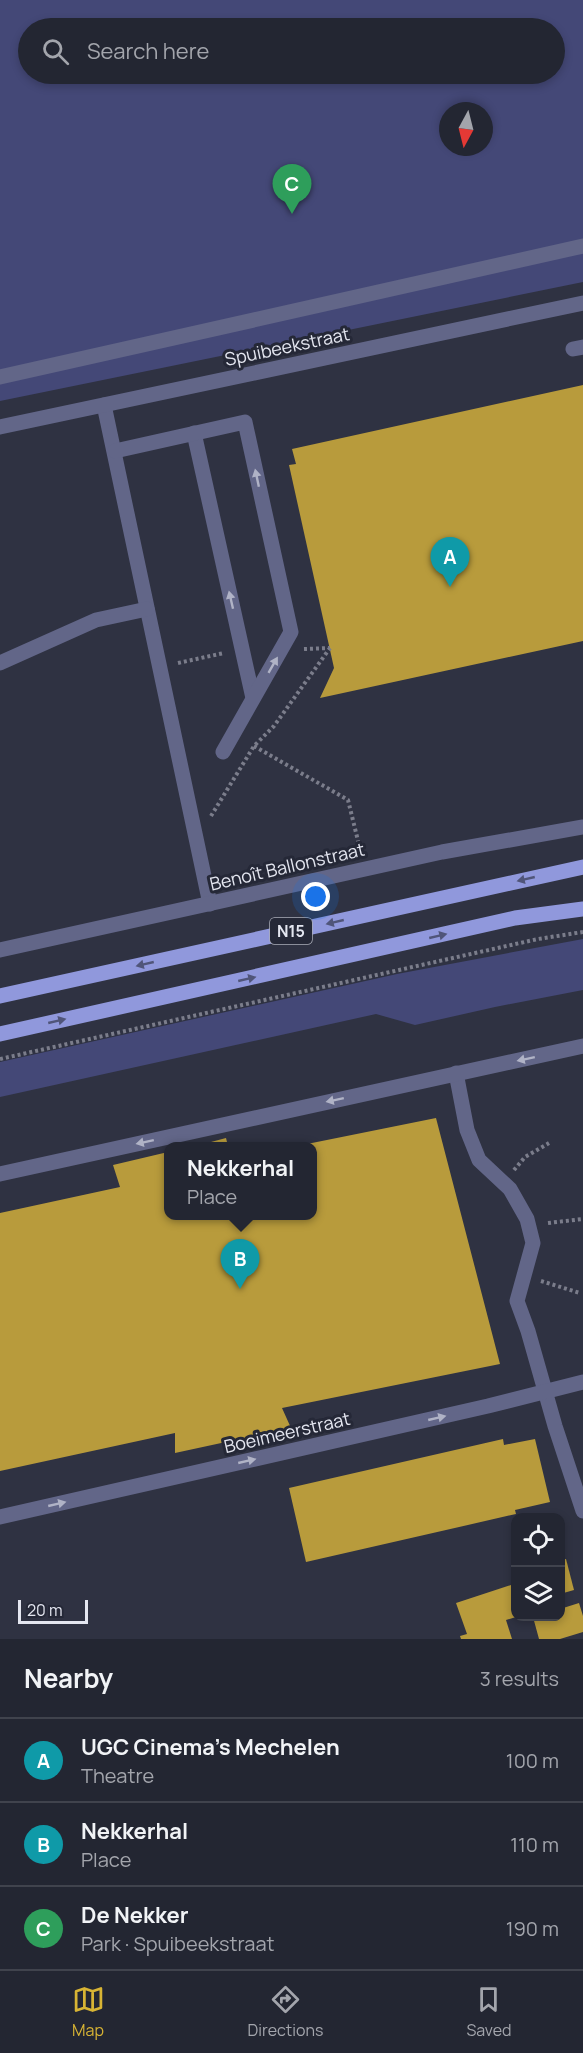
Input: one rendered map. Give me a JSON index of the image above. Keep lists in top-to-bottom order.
{
  "streets": {
    "main road": ["N15"],
    "street": ["Spuibeekstraat", "Benoît Ballonstraat", "Boeimeerstraat"]
  },
  "one_way": ["Boeimeerstraat"],
  "scale_bar": "20 m",
  "north": "bottom",
  "page": {
    "search": "Search here",
    "pins": ["C", "A", "B"],
    "popup": ["Nekkerhal", "Place"],
    "scale": "20 m",
    "heading": ["Nearby", "3 results"],
    "list": [
      {
        "mark": "A",
        "name": "UGC Cinema's Mechelen",
        "note": "Theatre",
        "value": "100 m"
      },
      {
        "mark": "B",
        "name": "Nekkerhal",
        "note": "Place",
        "value": "110 m"
      },
      {
        "mark": "C",
        "name": "De Nekker",
        "note": "Park · Spuibeekstraat",
        "value": "190 m"
      }
    ],
    "nav": ["Map", "Directions", "Saved"]
  }
}
